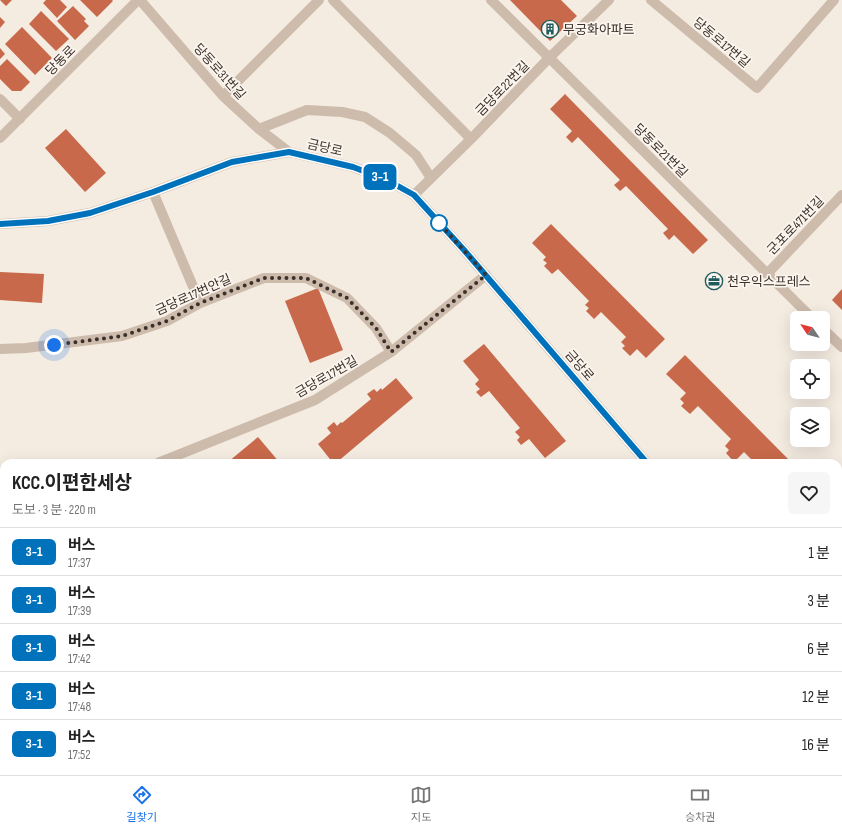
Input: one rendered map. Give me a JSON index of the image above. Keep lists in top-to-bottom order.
{
  "streets": {
    "street": [
      "당동로17번길",
      "당동로",
      "당동로31번길",
      "금당로22번길",
      "금당로",
      "당동로21번길",
      "군포로471번길",
      "금당로17번안길",
      "금당로17번길"
    ]
  },
  "crossings": [
    ["당동로", "당동로31번길"],
    ["당동로31번길", "금당로"],
    ["금당로22번길", "금당로"],
    ["금당로22번길", "당동로21번길"],
    ["금당로", "금당로17번길"],
    ["당동로21번길", "군포로471번길"],
    ["금당로17번안길", "금당로17번길"]
  ],
  "places": {
    "building": ["무궁화아파트"],
    "office": ["천우익스프레스"]
  },
  "lines": ["bus line 3-1"],
  "north": "top left",
  "page": {
    "on_map": "3-1",
    "heading": ["KCC.이편한세상", "도보 · 3 분 · 220 m"],
    "list": [
      {
        "mark": "3-1",
        "name": "버스",
        "note": "17:37",
        "value": "1 분"
      },
      {
        "mark": "3-1",
        "name": "버스",
        "note": "17:39",
        "value": "3 분"
      },
      {
        "mark": "3-1",
        "name": "버스",
        "note": "17:42",
        "value": "6 분"
      },
      {
        "mark": "3-1",
        "name": "버스",
        "note": "17:48",
        "value": "12 분"
      },
      {
        "mark": "3-1",
        "name": "버스",
        "note": "17:52",
        "value": "16 분"
      }
    ],
    "tabs": ["길찾기", "지도", "승차권"]
  }
}
